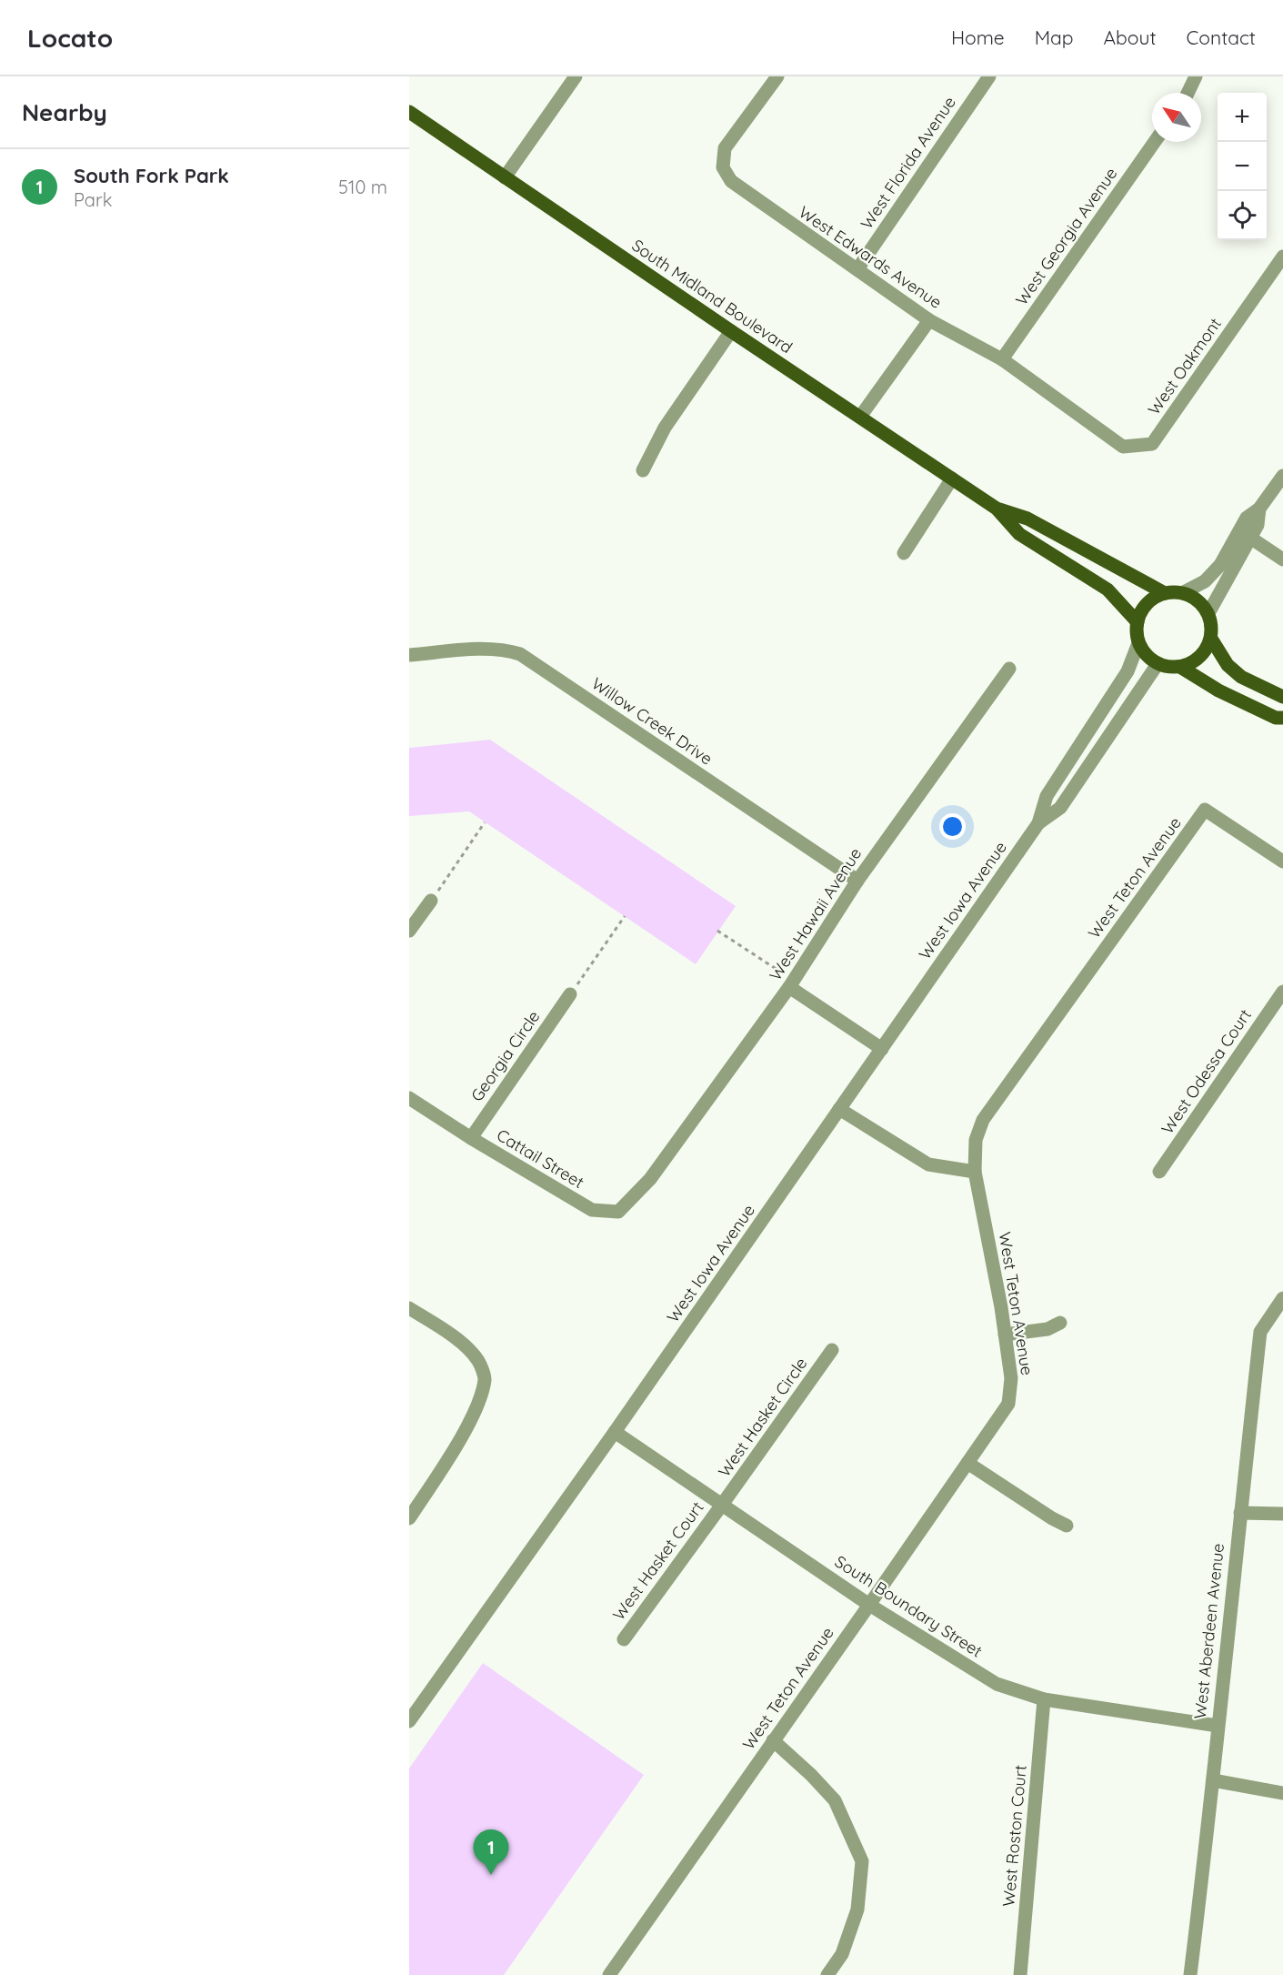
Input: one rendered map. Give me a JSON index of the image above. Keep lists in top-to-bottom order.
{
  "streets": {
    "main road": ["South Midland Boulevard"],
    "street": [
      "West Florida Avenue",
      "West Georgia Avenue",
      "West Edwards Avenue",
      "West Oakmont",
      "Willow Creek Drive",
      "West Teton Avenue",
      "West Iowa Avenue",
      "West Hawaii Avenue",
      "Georgia Circle",
      "West Odessa Court",
      "Cattail Street",
      "West Hasket Circle",
      "West Hasket Court",
      "South Boundary Street",
      "West Aberdeen Avenue",
      "West Roston Court"
    ]
  },
  "crossings": [
    ["West Florida Avenue", "West Edwards Avenue"],
    ["West Georgia Avenue", "West Edwards Avenue"],
    ["West Edwards Avenue", "West Oakmont"],
    ["South Midland Boulevard", "West Iowa Avenue"],
    ["Willow Creek Drive", "West Hawaii Avenue"],
    ["West Teton Avenue", "South Boundary Street"],
    ["West Iowa Avenue", "South Boundary Street"],
    ["West Hawaii Avenue", "Cattail Street"],
    ["Georgia Circle", "Cattail Street"],
    ["West Hasket Circle", "West Hasket Court"],
    ["West Hasket Circle", "South Boundary Street"],
    ["West Hasket Court", "South Boundary Street"],
    ["South Boundary Street", "West Aberdeen Avenue"],
    ["South Boundary Street", "West Roston Court"]
  ],
  "north": "top left",
  "page": {
    "header": "Locato",
    "nav": [
      "Home",
      "Map",
      "About",
      "Contact"
    ],
    "heading": "Nearby",
    "map_buttons": ["+", "−"],
    "list": [
      {
        "mark": "1",
        "name": "South Fork Park",
        "note": "Park",
        "value": "510 m"
      }
    ],
    "pins": "1"
  }
}
